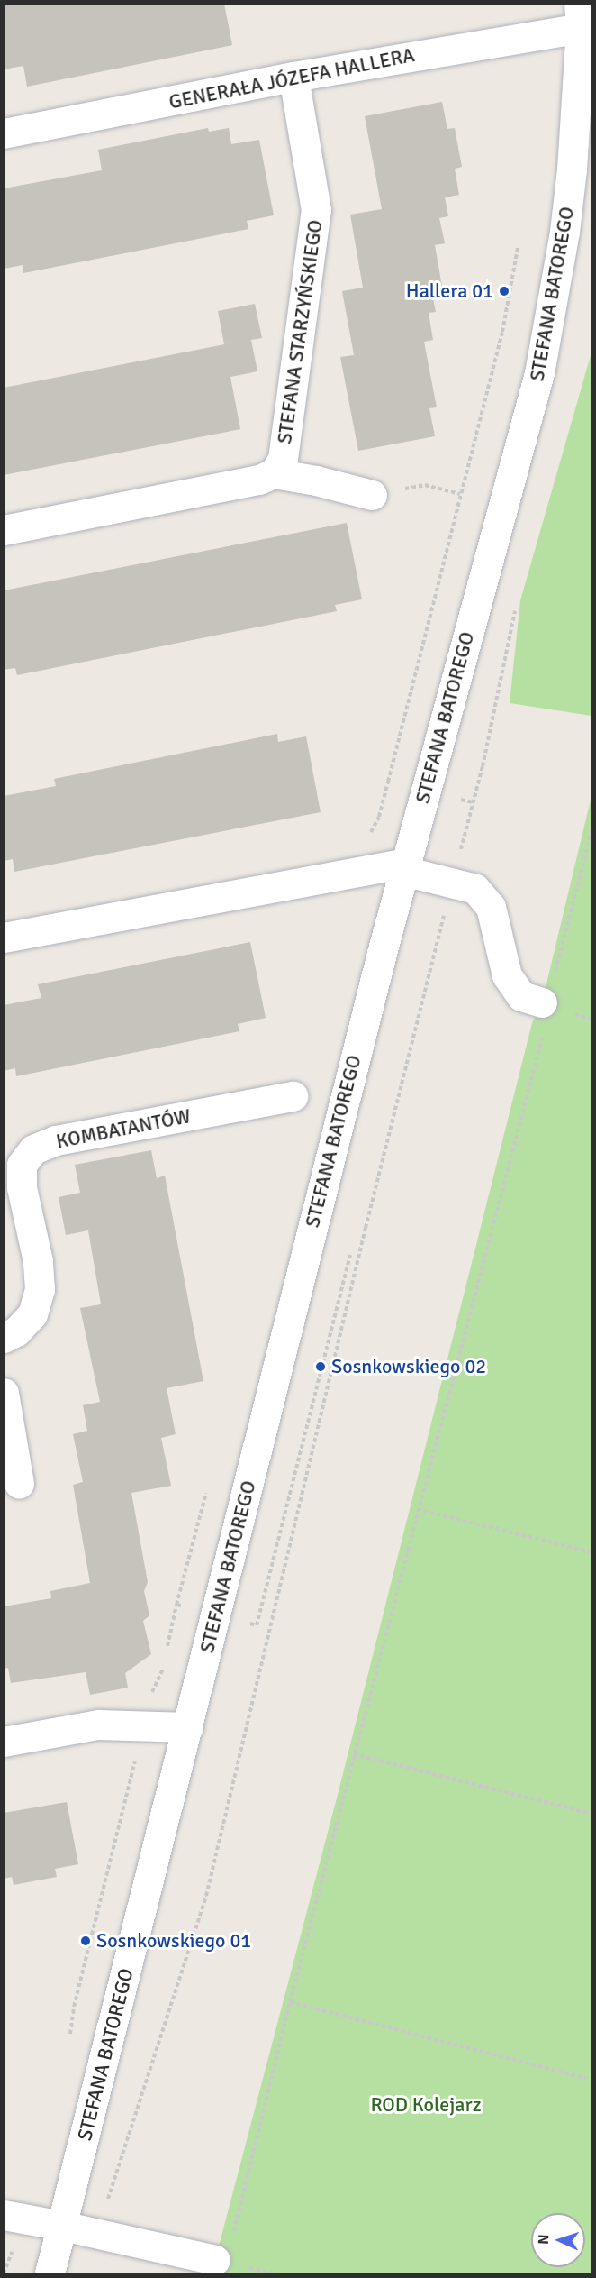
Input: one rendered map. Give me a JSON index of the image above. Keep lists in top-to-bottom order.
{
  "streets": {
    "street": [
      "GENERAŁA JÓZEFA HALLERA",
      "STEFANA BATOREGO",
      "STEFANA STARZYŃSKIEGO",
      "KOMBATANTÓW"
    ]
  },
  "crossings": [
    ["GENERAŁA JÓZEFA HALLERA", "STEFANA BATOREGO"],
    ["GENERAŁA JÓZEFA HALLERA", "STEFANA STARZYŃSKIEGO"]
  ],
  "parks": ["ROD Kolejarz"],
  "places": ["Hallera 01", "Sosnkowskiego 02", "Sosnkowskiego 01"],
  "north": "left"
}
